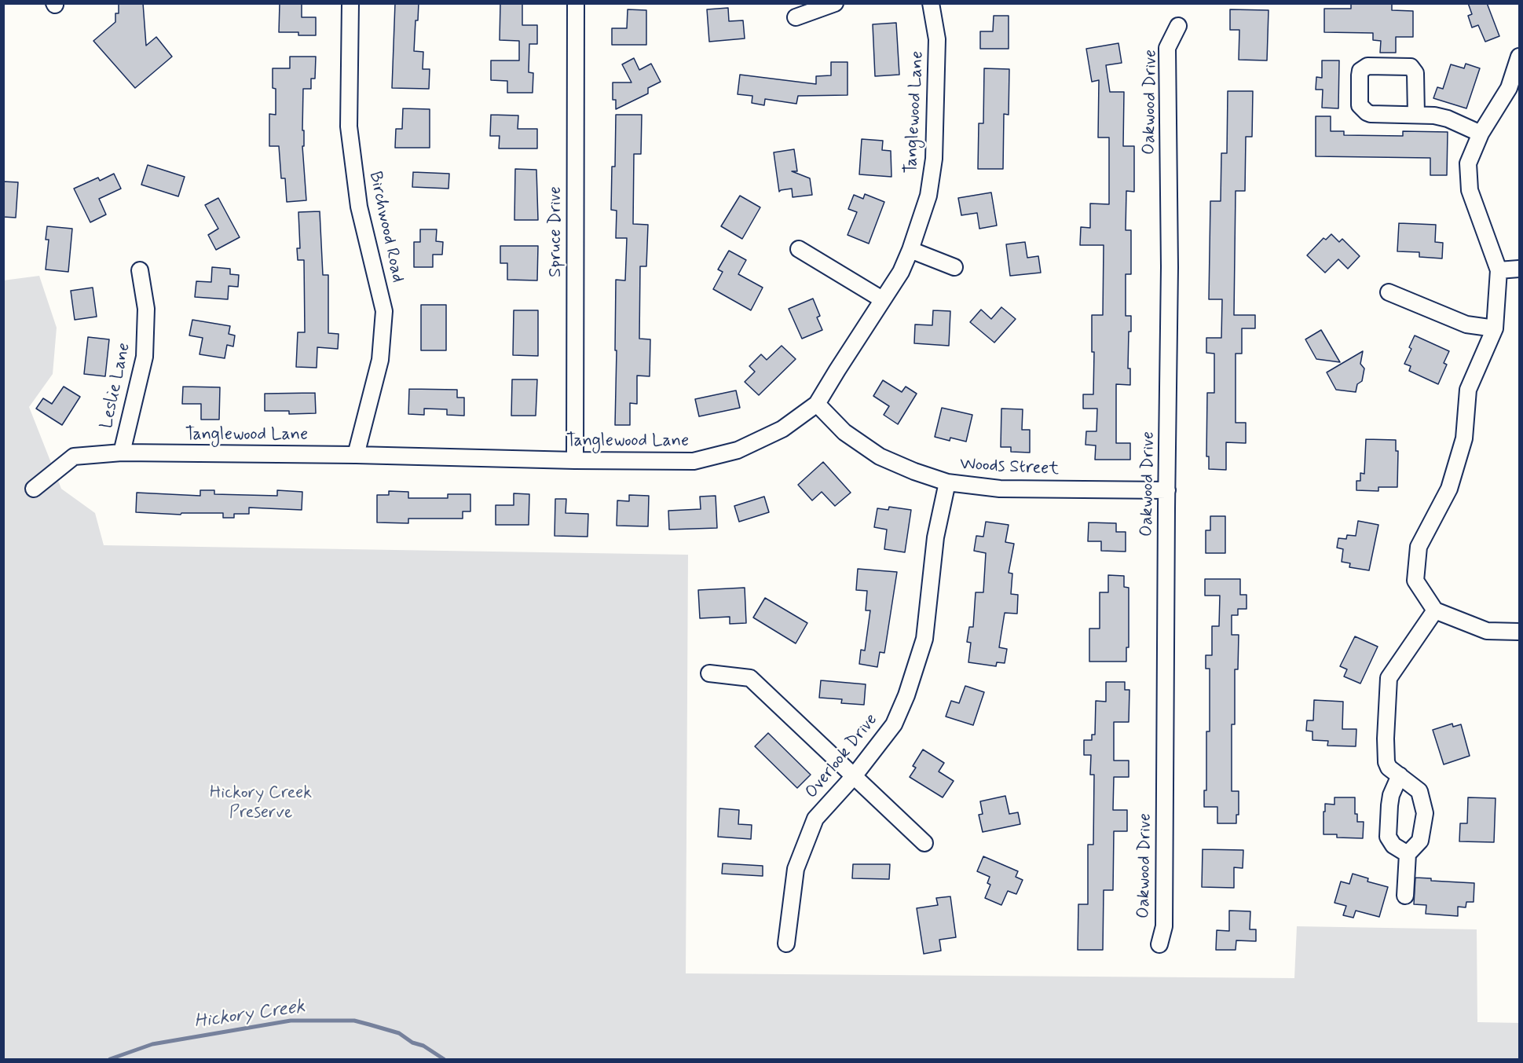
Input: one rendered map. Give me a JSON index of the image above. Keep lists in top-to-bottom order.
{
  "streets": {
    "street": [
      "Oakwood Drive",
      "Tanglewood Lane",
      "Birchwood Road",
      "Spruce Drive",
      "Leslie Lane",
      "Woods Street",
      "Overlook Drive"
    ]
  },
  "crossings": [
    ["Oakwood Drive", "Woods Street"],
    ["Tanglewood Lane", "Birchwood Road"],
    ["Tanglewood Lane", "Spruce Drive"],
    ["Tanglewood Lane", "Leslie Lane"],
    ["Tanglewood Lane", "Woods Street"],
    ["Woods Street", "Overlook Drive"]
  ],
  "water": ["Hickory Creek"],
  "parks": ["Hickory Creek Preserve"]
}
